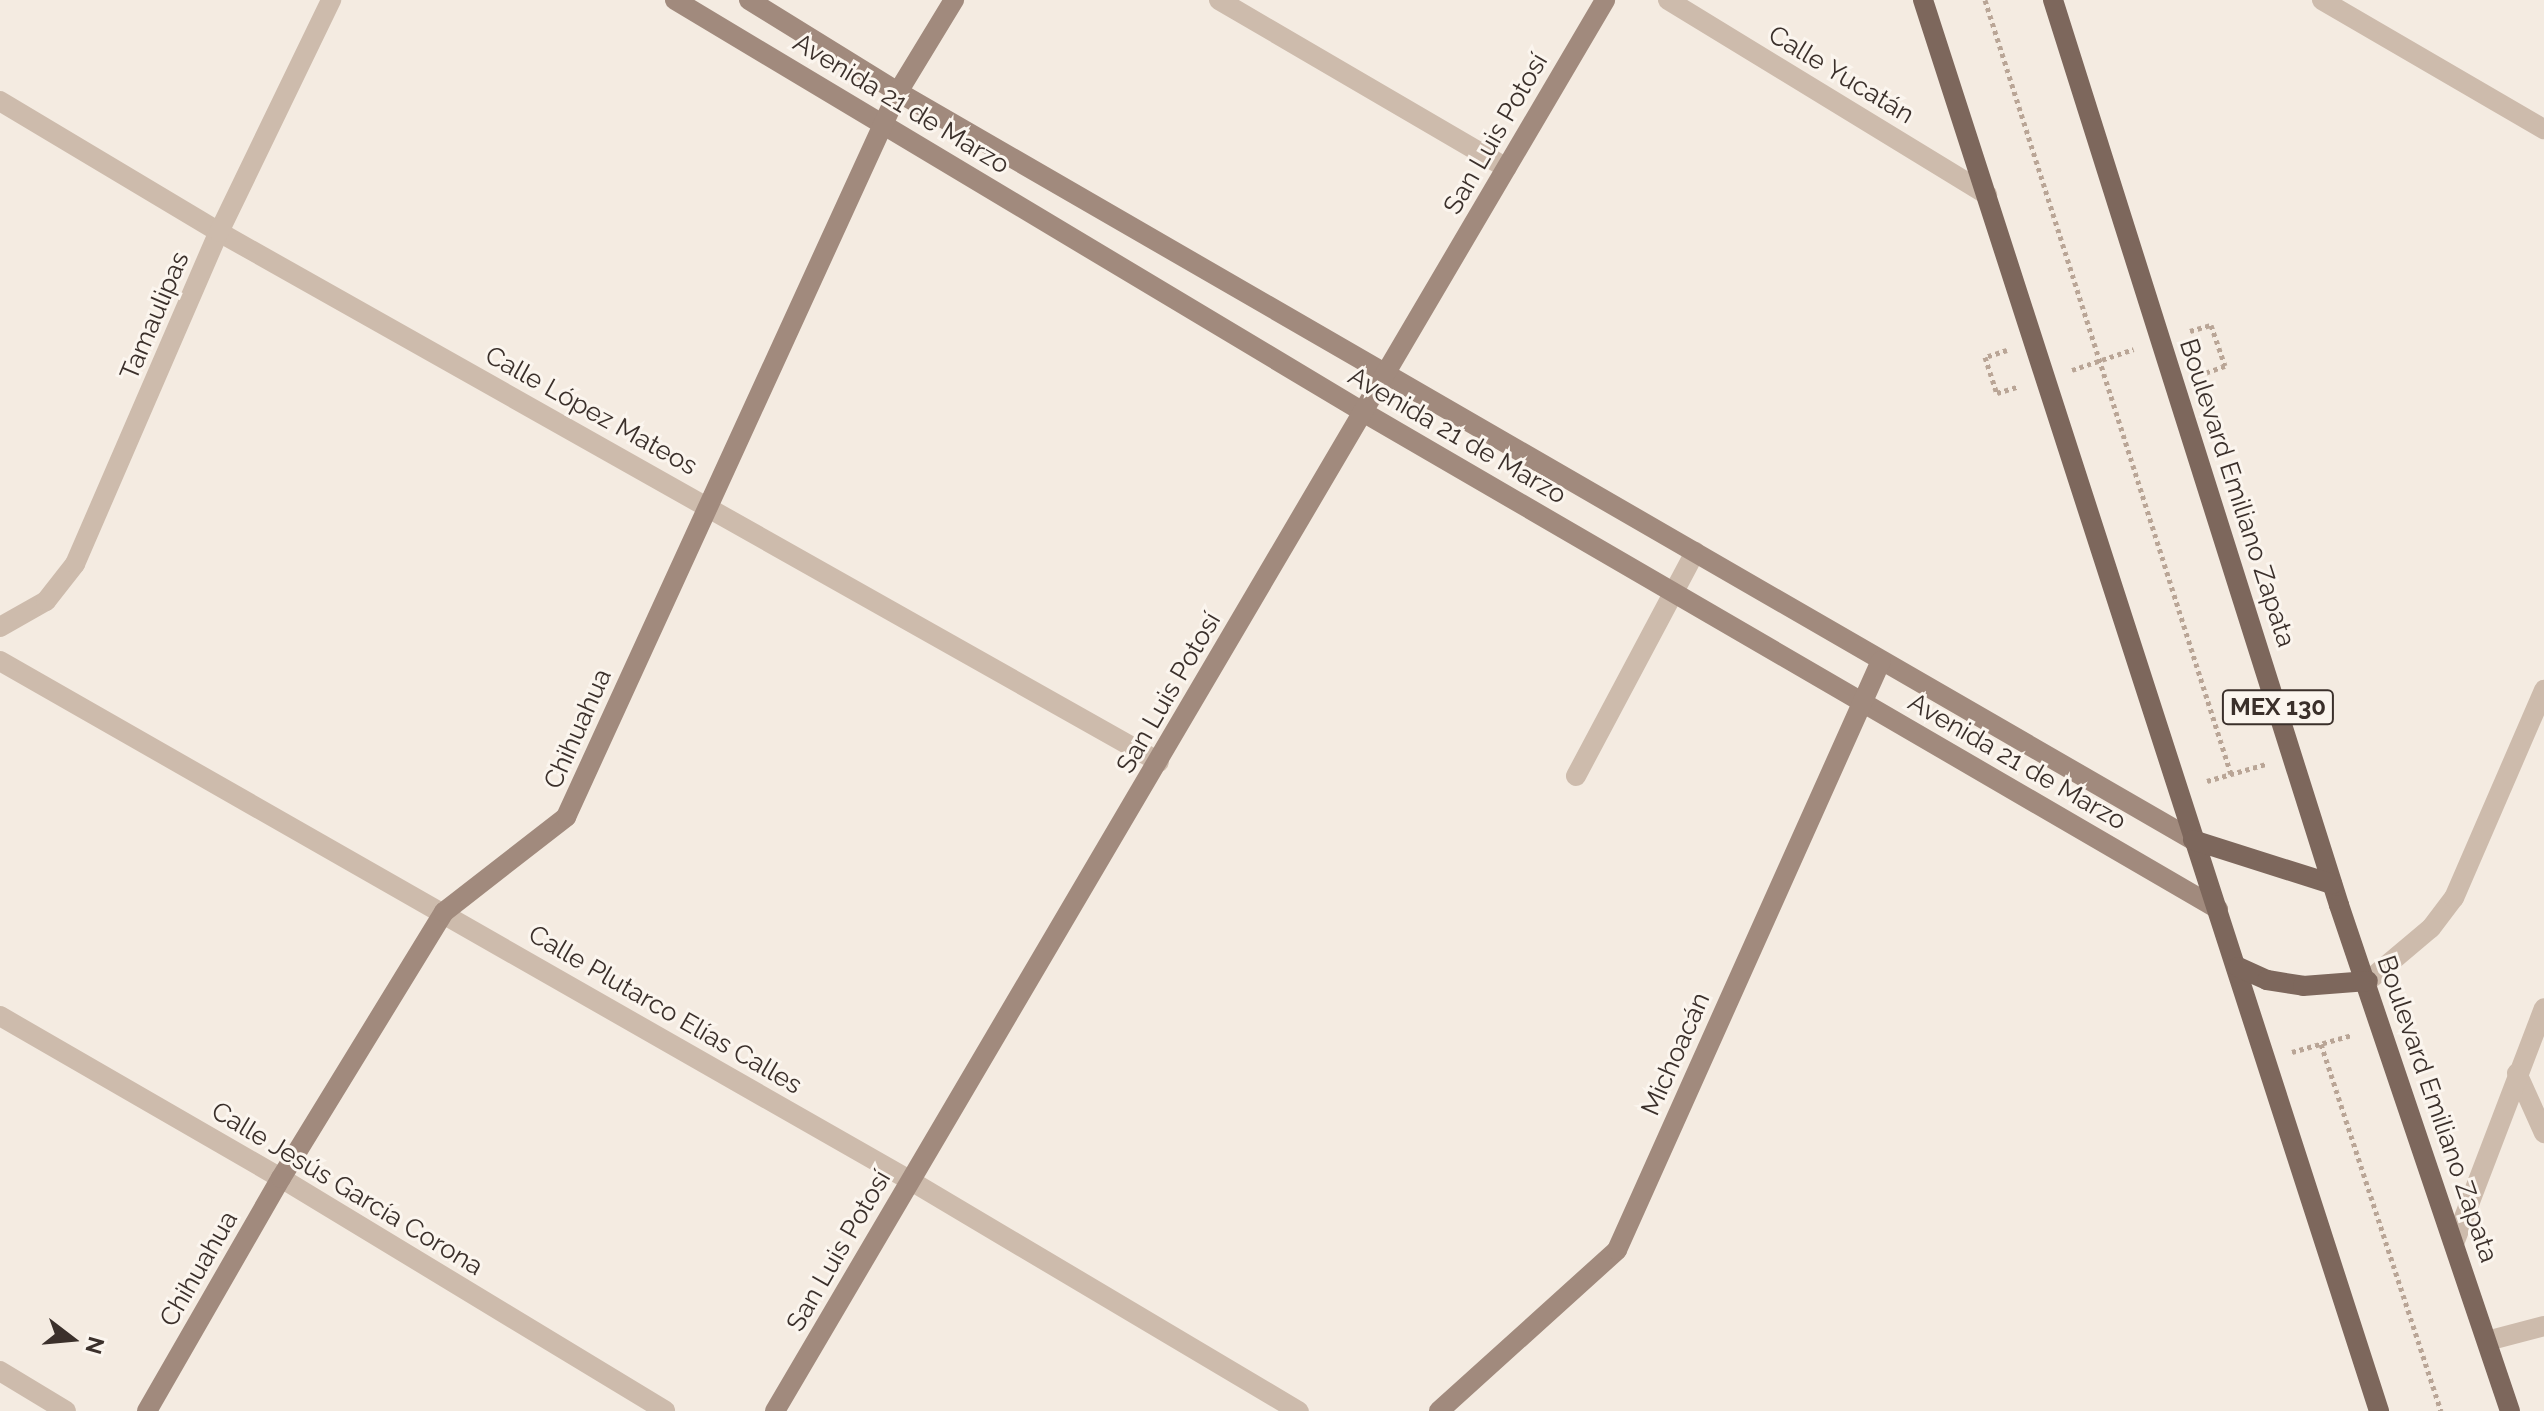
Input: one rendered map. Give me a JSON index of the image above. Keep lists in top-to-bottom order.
{
  "streets": {
    "main road": ["Boulevard Emiliano Zapata", "MEX 130"],
    "street": [
      "Calle Yucatán",
      "Avenida 21 de Marzo",
      "San Luis Potosí",
      "Tamaulipas",
      "Calle López Mateos",
      "Chihuahua",
      "Calle Plutarco Elías Calles",
      "Michoacán",
      "Calle Jesús García Corona"
    ]
  },
  "crossings": [
    ["Avenida 21 de Marzo", "San Luis Potosí"],
    ["Avenida 21 de Marzo", "Chihuahua"],
    ["Avenida 21 de Marzo", "Michoacán"],
    ["San Luis Potosí", "Calle López Mateos"],
    ["San Luis Potosí", "Calle Plutarco Elías Calles"],
    ["Tamaulipas", "Calle López Mateos"],
    ["Calle López Mateos", "Chihuahua"],
    ["Chihuahua", "Calle Plutarco Elías Calles"],
    ["Chihuahua", "Calle Jesús García Corona"]
  ],
  "north": "right"
}
